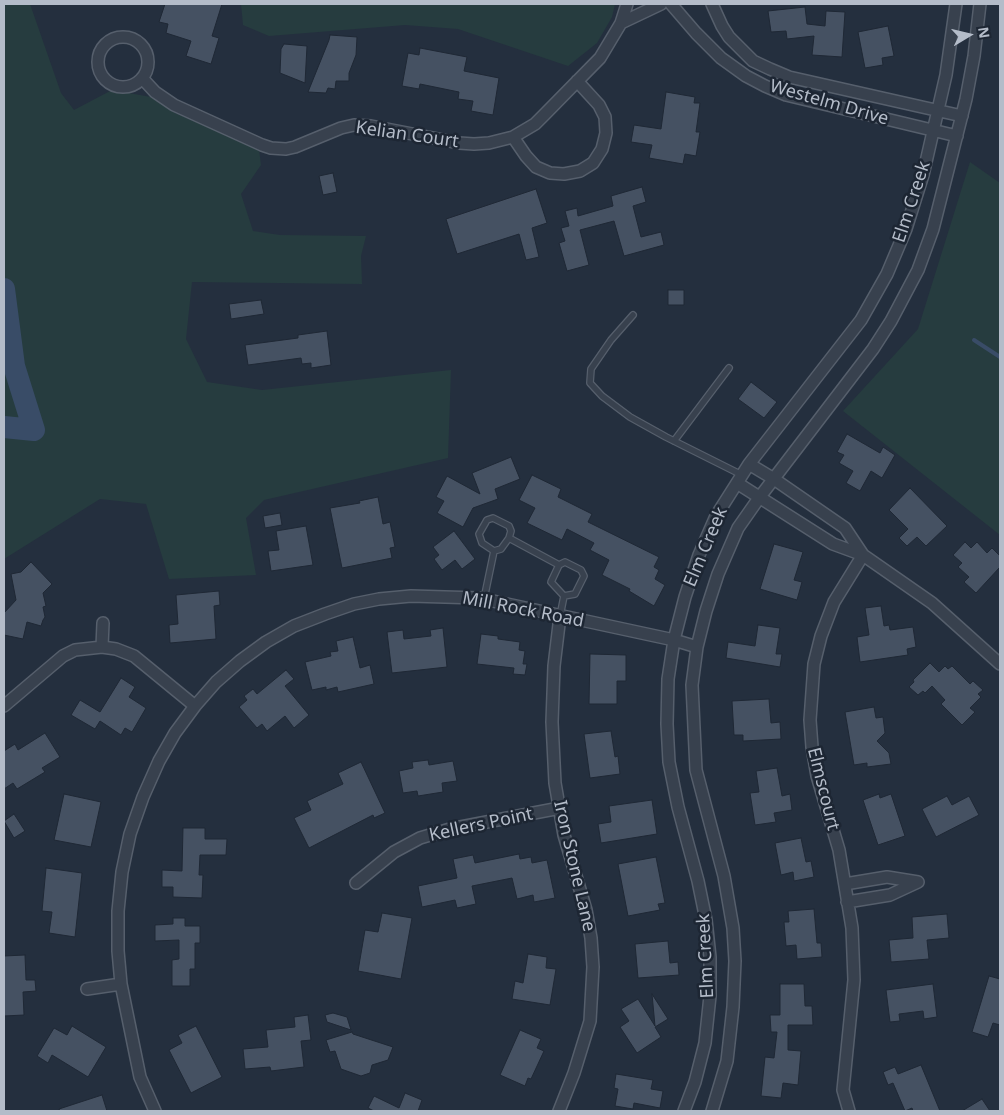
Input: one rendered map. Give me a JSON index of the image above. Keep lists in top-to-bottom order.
{
  "streets": {
    "street": [
      "Westelm Drive",
      "Kelian Court",
      "Elm Creek",
      "Mill Rock Road",
      "Elmscourt",
      "Kellers Point",
      "Iron Stone Lane"
    ]
  },
  "crossings": [
    ["Westelm Drive", "Elm Creek"],
    ["Elm Creek", "Mill Rock Road"],
    ["Mill Rock Road", "Iron Stone Lane"],
    ["Kellers Point", "Iron Stone Lane"]
  ],
  "north": "right"
}
